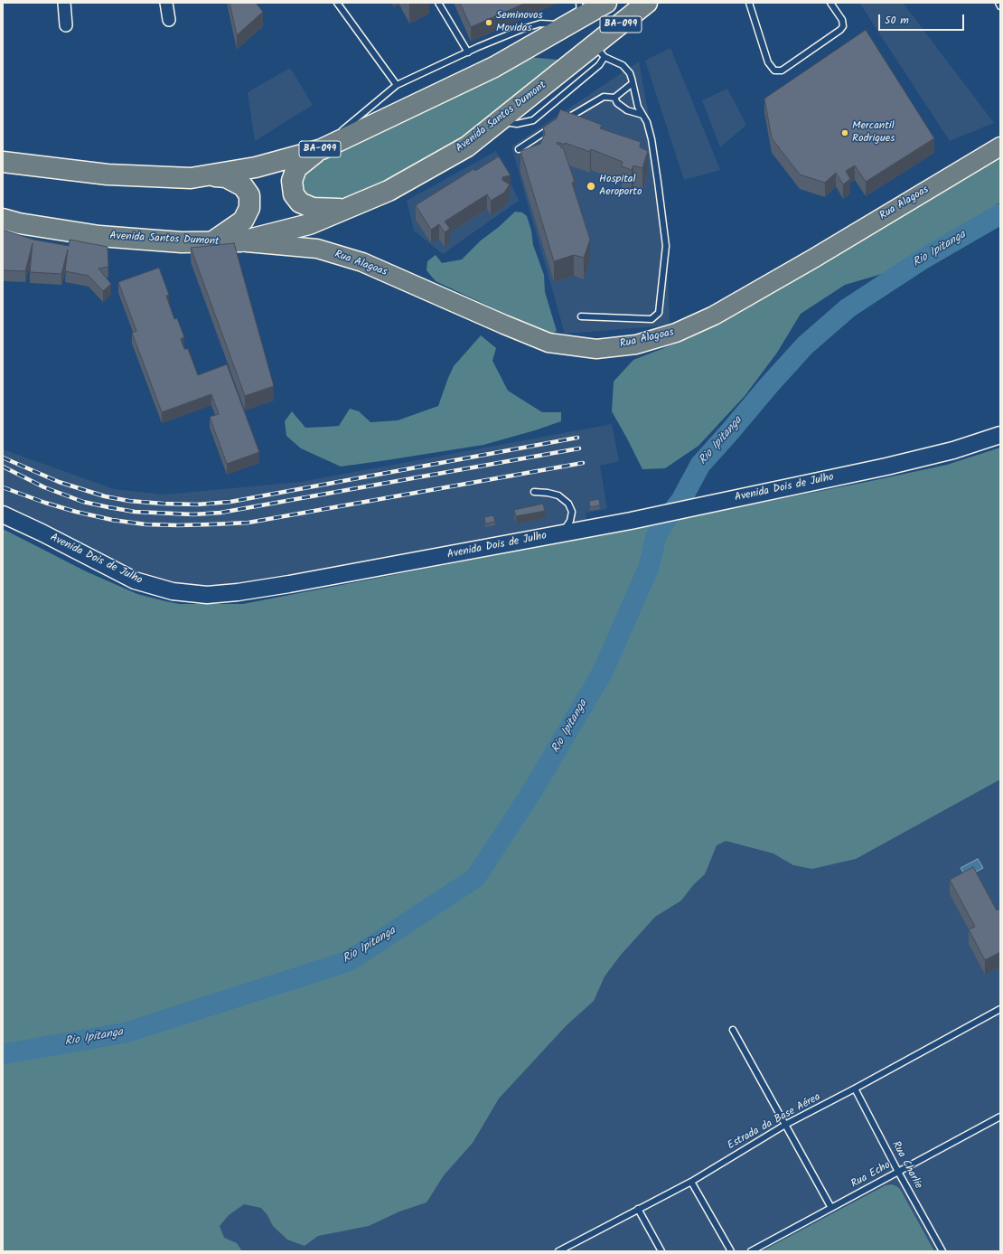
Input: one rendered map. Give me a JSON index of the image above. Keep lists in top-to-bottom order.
{
  "streets": {
    "highway": ["BA-099", "Avenida Santos Dumont"],
    "main road": ["Rua Alagoas"],
    "street": ["Avenida Dois de Julho"],
    "lane": ["Estrada da Base Aérea", "Rua Charlie", "Rua Echo"]
  },
  "crossings": [
    ["Avenida Santos Dumont", "Rua Alagoas"],
    ["Estrada da Base Aérea", "Rua Charlie"],
    ["Rua Charlie", "Rua Echo"]
  ],
  "water": ["Rio Ipitanga"],
  "places": ["Seminovos Movidas", "Mercantil Rodrigues", "Hospital Aeroporto"],
  "scale_bar": "50 m"
}
